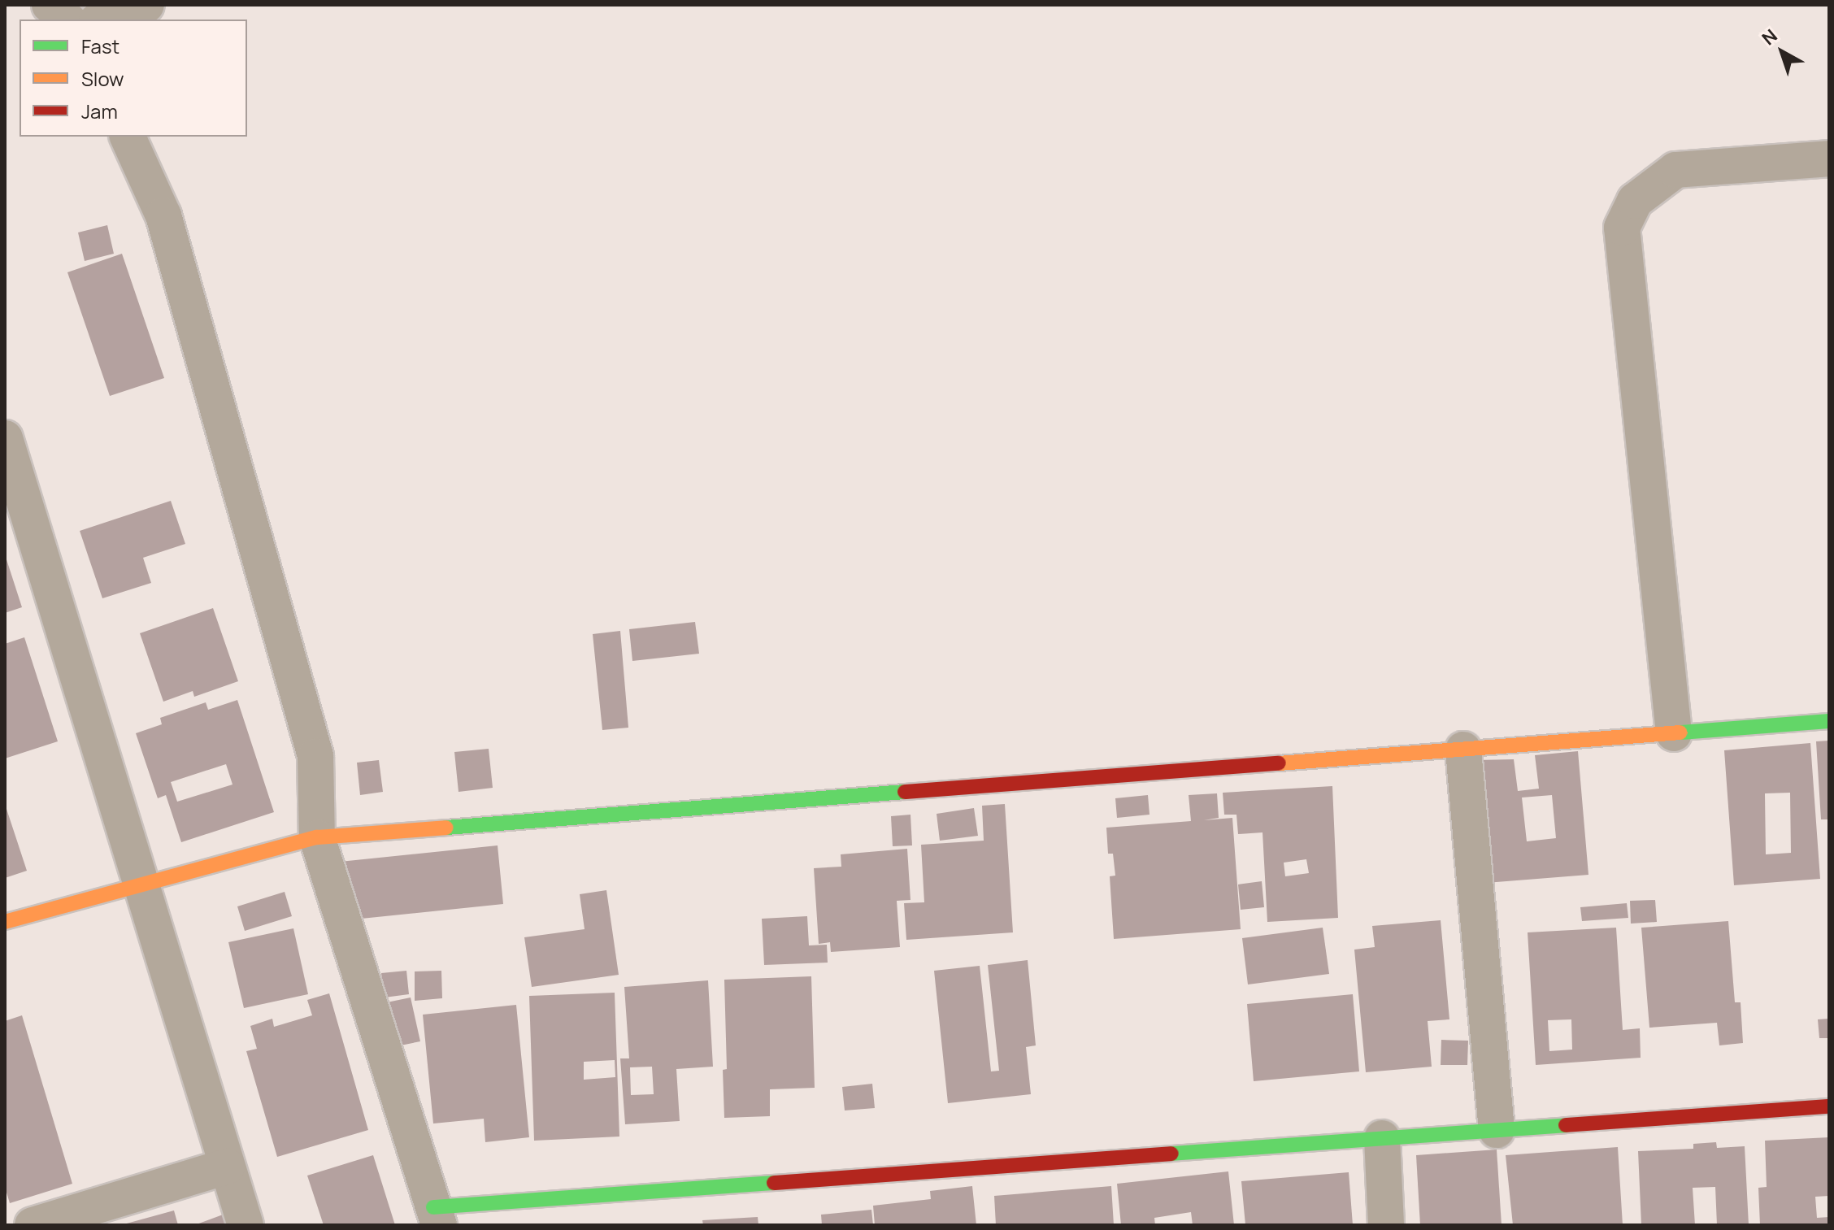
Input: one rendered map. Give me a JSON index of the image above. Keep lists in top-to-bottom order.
{
  "legend": ["Fast", "Slow", "Jam"],
  "north": "top left"
}
